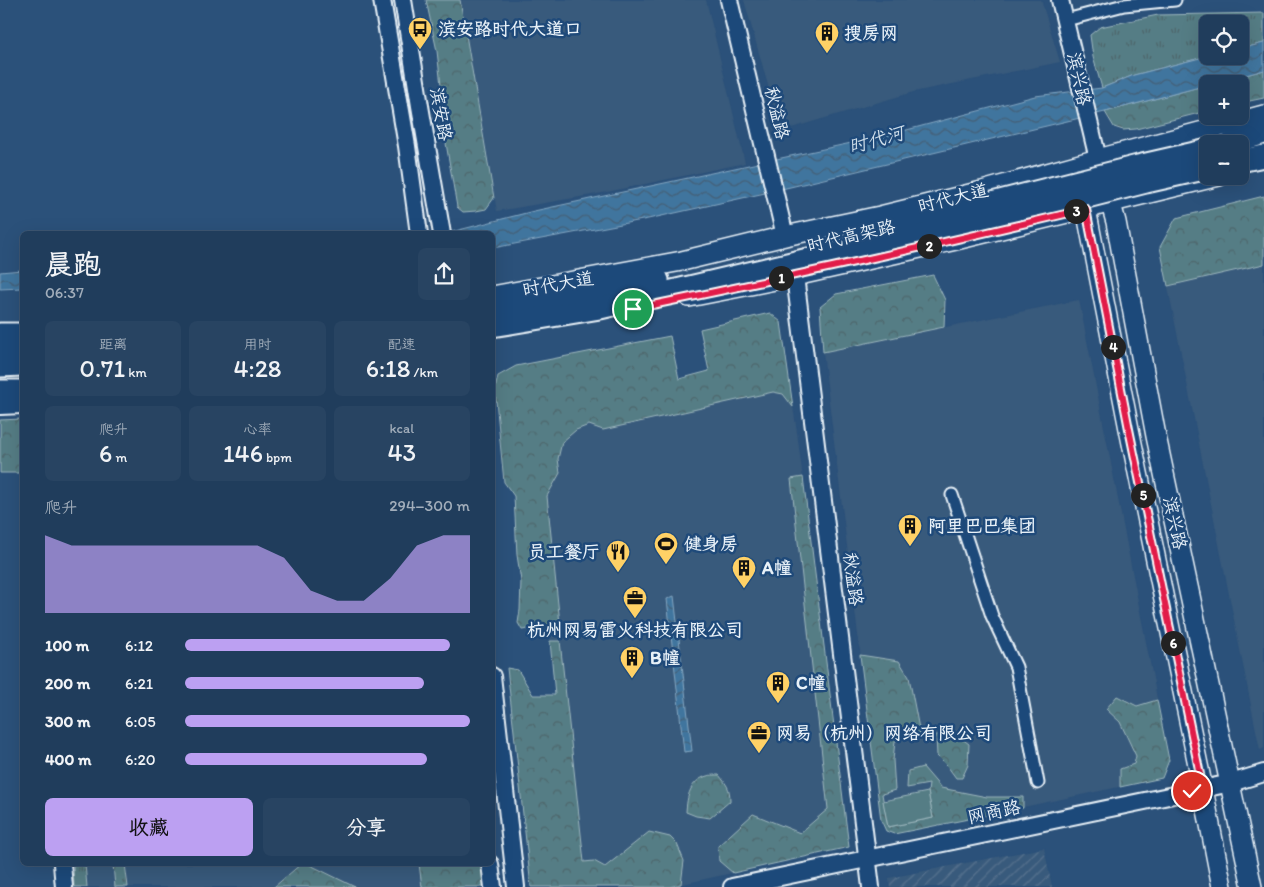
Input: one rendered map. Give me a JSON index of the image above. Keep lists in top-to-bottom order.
{
  "streets": {
    "highway": ["时代高架路"],
    "main road": ["滨兴路", "时代大道"],
    "street": ["秋溢路", "滨安路", "网商路"]
  },
  "crossings": [
    ["滨兴路", "时代大道"],
    ["滨兴路", "网商路"],
    ["秋溢路", "时代大道"],
    ["秋溢路", "网商路"]
  ],
  "water": ["时代河"],
  "places": {
    "bus stop": ["滨安路时代大道口"],
    "building": [
      "搜房网",
      "阿里巴巴集团",
      "A幢",
      "B幢",
      "C幢"
    ],
    "sports": ["健身房"],
    "restaurant": ["员工餐厅"],
    "office": ["杭州网易雷火科技有限公司", "网易（杭州）网络有限公司"]
  },
  "page": {
    "map_buttons": ["+", "−"],
    "pins": [
      "3",
      "2",
      "1",
      "4",
      "5",
      "6"
    ],
    "heading": ["晨跑", "06:37"],
    "stats": [
      ["距离", "0.71 km"],
      ["用时", "4:28"],
      ["配速", "6:18 /km"],
      ["爬升", "6 m"],
      ["心率", "146 bpm"],
      ["kcal", "43"]
    ],
    "chart": ["爬升", "294–300 m"],
    "list": [
      {
        "name": "100 m",
        "note": "6:12"
      },
      {
        "name": "200 m",
        "note": "6:21"
      },
      {
        "name": "300 m",
        "note": "6:05"
      },
      {
        "name": "400 m",
        "note": "6:20"
      }
    ],
    "buttons": ["收藏", "分享"]
  }
}
